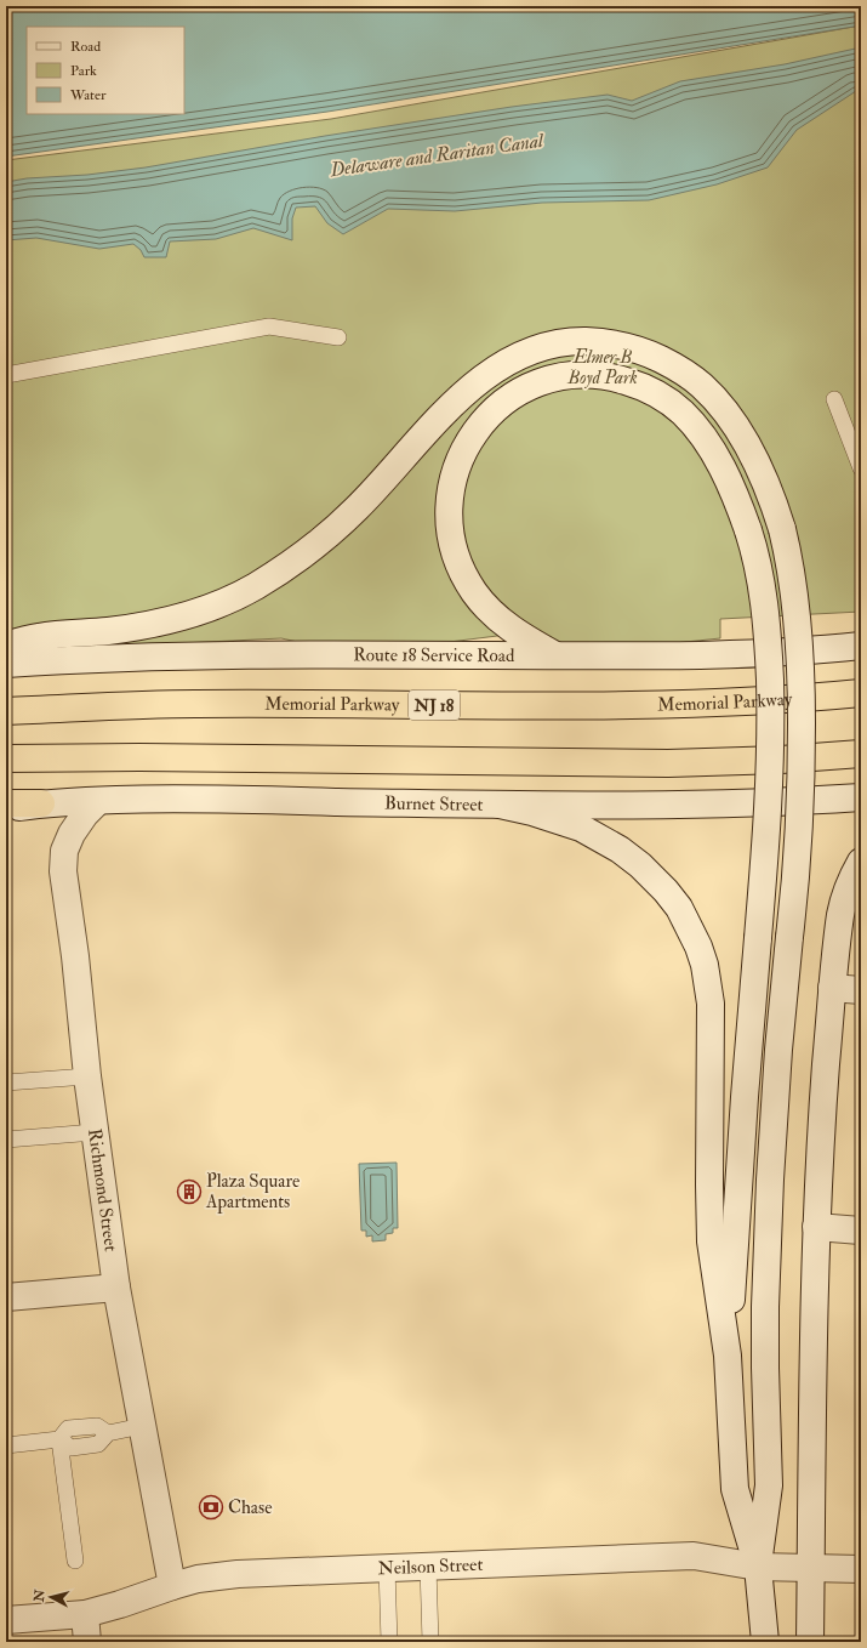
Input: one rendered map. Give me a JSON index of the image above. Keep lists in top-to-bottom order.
{
  "streets": {
    "highway": ["Memorial Parkway", "NJ 18"],
    "main road": [
      "Route 18 Service Road",
      "Burnet Street",
      "Richmond Street",
      "Neilson Street"
    ]
  },
  "crossings": [
    ["Burnet Street", "Richmond Street"],
    ["Richmond Street", "Neilson Street"]
  ],
  "water": ["Delaware and Raritan Canal"],
  "parks": ["Elmer B Boyd Park"],
  "places": {
    "building": ["Plaza Square Apartments"],
    "bank": ["Chase"]
  },
  "legend": ["Road", "Park", "Water"],
  "north": "left"
}
